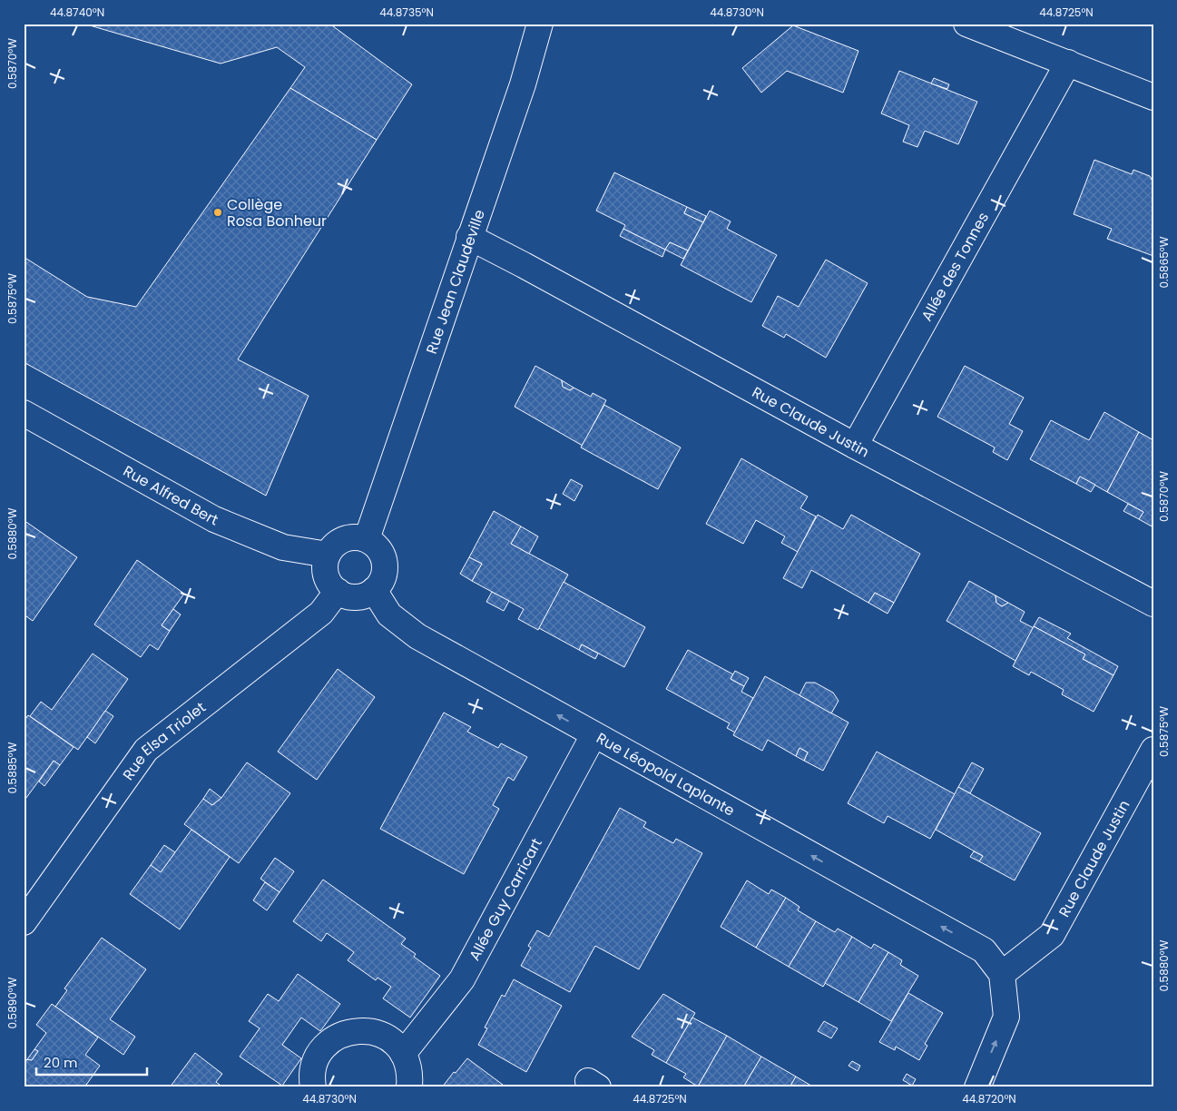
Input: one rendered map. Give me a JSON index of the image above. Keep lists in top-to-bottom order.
{
  "streets": {
    "street": [
      "Allée des Tonnes",
      "Rue Jean Claudeville",
      "Rue Claude Justin",
      "Rue Alfred Bert",
      "Rue Elsa Triolet",
      "Rue Léopold Laplante",
      "Allée Guy Carricart"
    ]
  },
  "crossings": [
    ["Allée des Tonnes", "Rue Claude Justin"],
    ["Rue Jean Claudeville", "Rue Claude Justin"],
    ["Rue Jean Claudeville", "Rue Alfred Bert"],
    ["Rue Jean Claudeville", "Rue Elsa Triolet"],
    ["Rue Jean Claudeville", "Rue Léopold Laplante"],
    ["Rue Claude Justin", "Rue Léopold Laplante"],
    ["Rue Alfred Bert", "Rue Elsa Triolet"],
    ["Rue Alfred Bert", "Rue Léopold Laplante"],
    ["Rue Elsa Triolet", "Rue Léopold Laplante"],
    ["Rue Léopold Laplante", "Allée Guy Carricart"]
  ],
  "one_way": ["Rue Léopold Laplante"],
  "places": ["Collège Rosa Bonheur"],
  "scale_bar": "20 m",
  "coordinates": [
    "44.8740°N",
    "44.8735°N",
    "44.8730°N",
    "44.8725°N",
    "0.5870°W",
    "0.5865°W",
    "0.5875°W",
    "0.5880°W",
    "0.5885°W",
    "0.5890°W",
    "44.8720°N"
  ]
}
